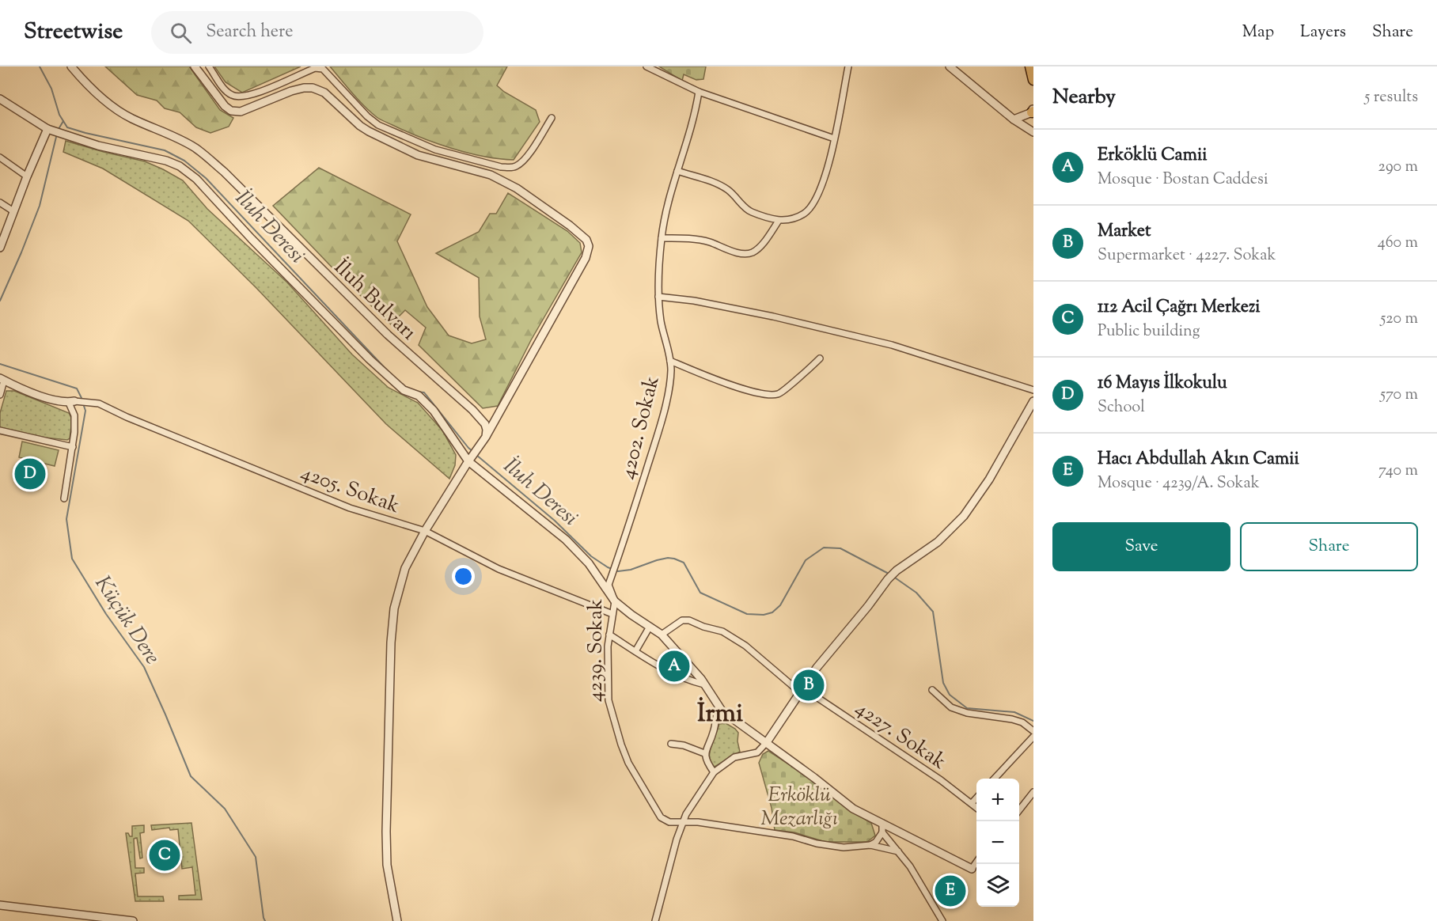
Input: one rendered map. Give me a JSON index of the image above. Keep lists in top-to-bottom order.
{
  "streets": {
    "street": [
      "İluh Bulvarı",
      "4202. Sokak",
      "4205. Sokak",
      "4239. Sokak",
      "4227. Sokak"
    ]
  },
  "crossings": [
    ["4202. Sokak", "4239. Sokak"],
    ["4205. Sokak", "4239. Sokak"]
  ],
  "districts": ["İrmi"],
  "water": ["İluh Deresi", "Küçük Dere"],
  "parks": ["Erköklü Mezarlığı"],
  "page": {
    "header": "Streetwise",
    "search": "Search here",
    "nav": ["Map", "Layers", "Share"],
    "heading": ["Nearby", "5 results"],
    "list": [
      {
        "mark": "A",
        "name": "Erköklü Camii",
        "note": "Mosque · Bostan Caddesi",
        "value": "290 m"
      },
      {
        "mark": "B",
        "name": "Market",
        "note": "Supermarket · 4227. Sokak",
        "value": "460 m"
      },
      {
        "mark": "C",
        "name": "112 Acil Çağrı Merkezi",
        "note": "Public building",
        "value": "520 m"
      },
      {
        "mark": "D",
        "name": "16 Mayıs İlkokulu",
        "note": "School",
        "value": "570 m"
      },
      {
        "mark": "E",
        "name": "Hacı Abdullah Akın Camii",
        "note": "Mosque · 4239/A. Sokak",
        "value": "740 m"
      }
    ],
    "pins": [
      "D",
      "A",
      "B",
      "C",
      "E"
    ],
    "buttons": ["Save", "Share"],
    "map_buttons": ["+", "−"]
  }
}
